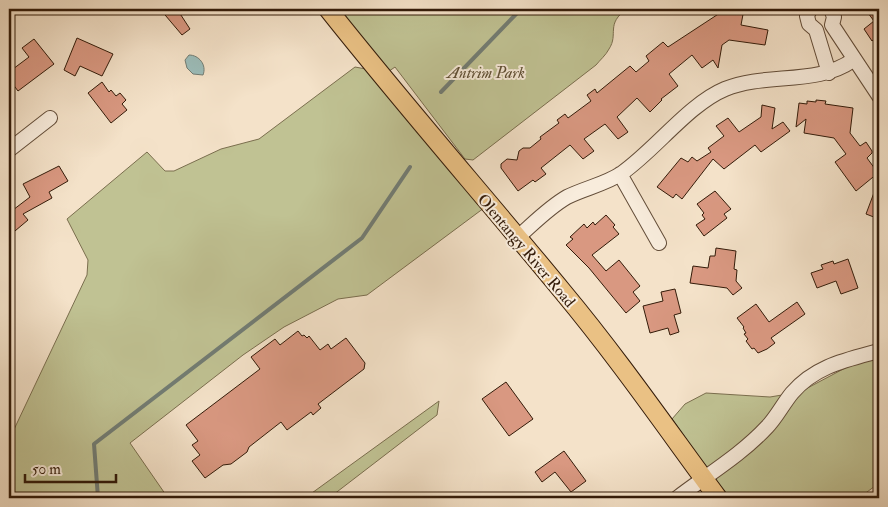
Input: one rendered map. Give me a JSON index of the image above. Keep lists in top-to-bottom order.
{
  "streets": {
    "main road": ["Olentangy River Road"]
  },
  "parks": ["Antrim Park"],
  "scale_bar": "50 m"
}
